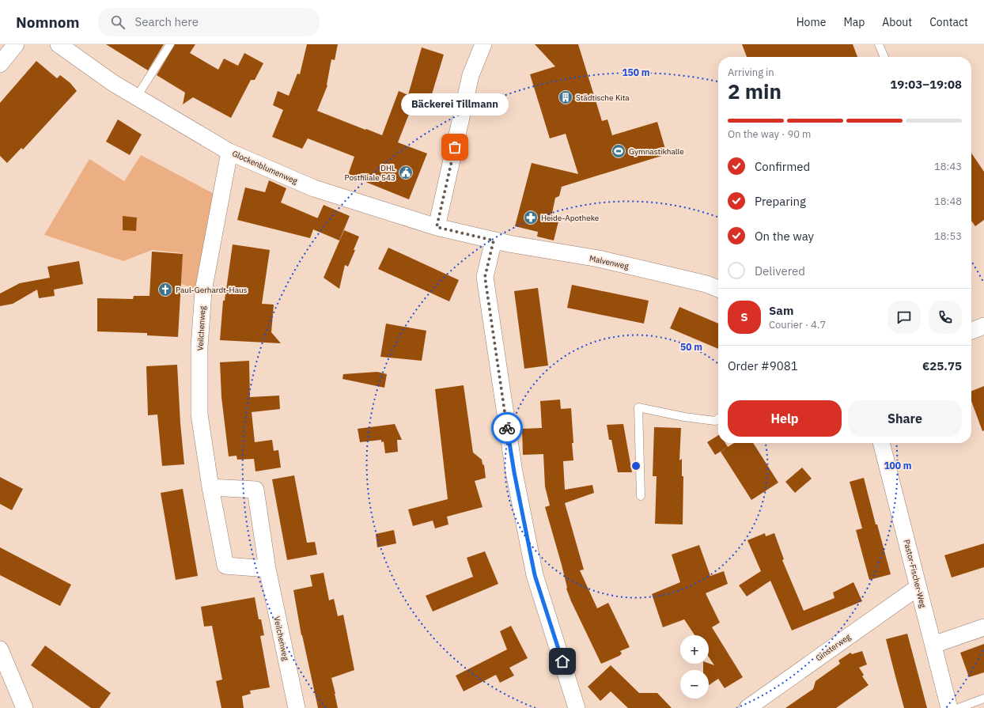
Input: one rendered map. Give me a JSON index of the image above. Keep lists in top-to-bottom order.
{
  "streets": {
    "street": [
      "Glockenblumenweg",
      "Malvenweg",
      "Veilchenweg",
      "Pastor-Fischer-Weg",
      "Ginsterweg"
    ]
  },
  "crossings": [
    ["Glockenblumenweg", "Malvenweg"],
    ["Glockenblumenweg", "Veilchenweg"],
    ["Pastor-Fischer-Weg", "Ginsterweg"]
  ],
  "places": {
    "building": ["Städtische Kita"],
    "other": ["Bäckerei Tillmann"],
    "sports": ["Gymnastikhalle"],
    "public building": ["DHL Postfiliale 543"],
    "pharmacy": ["Heide-Apotheke"],
    "church": ["Paul-Gerhardt-Haus"]
  },
  "page": {
    "header": "Nomnom",
    "search": "Search here",
    "nav": [
      "Home",
      "Map",
      "About",
      "Contact"
    ],
    "heading": ["2 min", "Arriving in", "19:03–19:08"],
    "panel": [
      "Sam",
      "Courier · 4.7",
      "Order #9081",
      "€25.75"
    ],
    "bubble": "Bäckerei Tillmann",
    "bar": "On the way · 90 m",
    "list": [
      ["Confirmed", "18:43"],
      ["Preparing", "18:48"],
      ["On the way", "18:53"],
      "Delivered"
    ],
    "round": "S",
    "buttons": ["Help", "Share"],
    "map_buttons": ["+", "−"]
  },
  "rings": ["150 m", "50 m", "100 m"]
}
